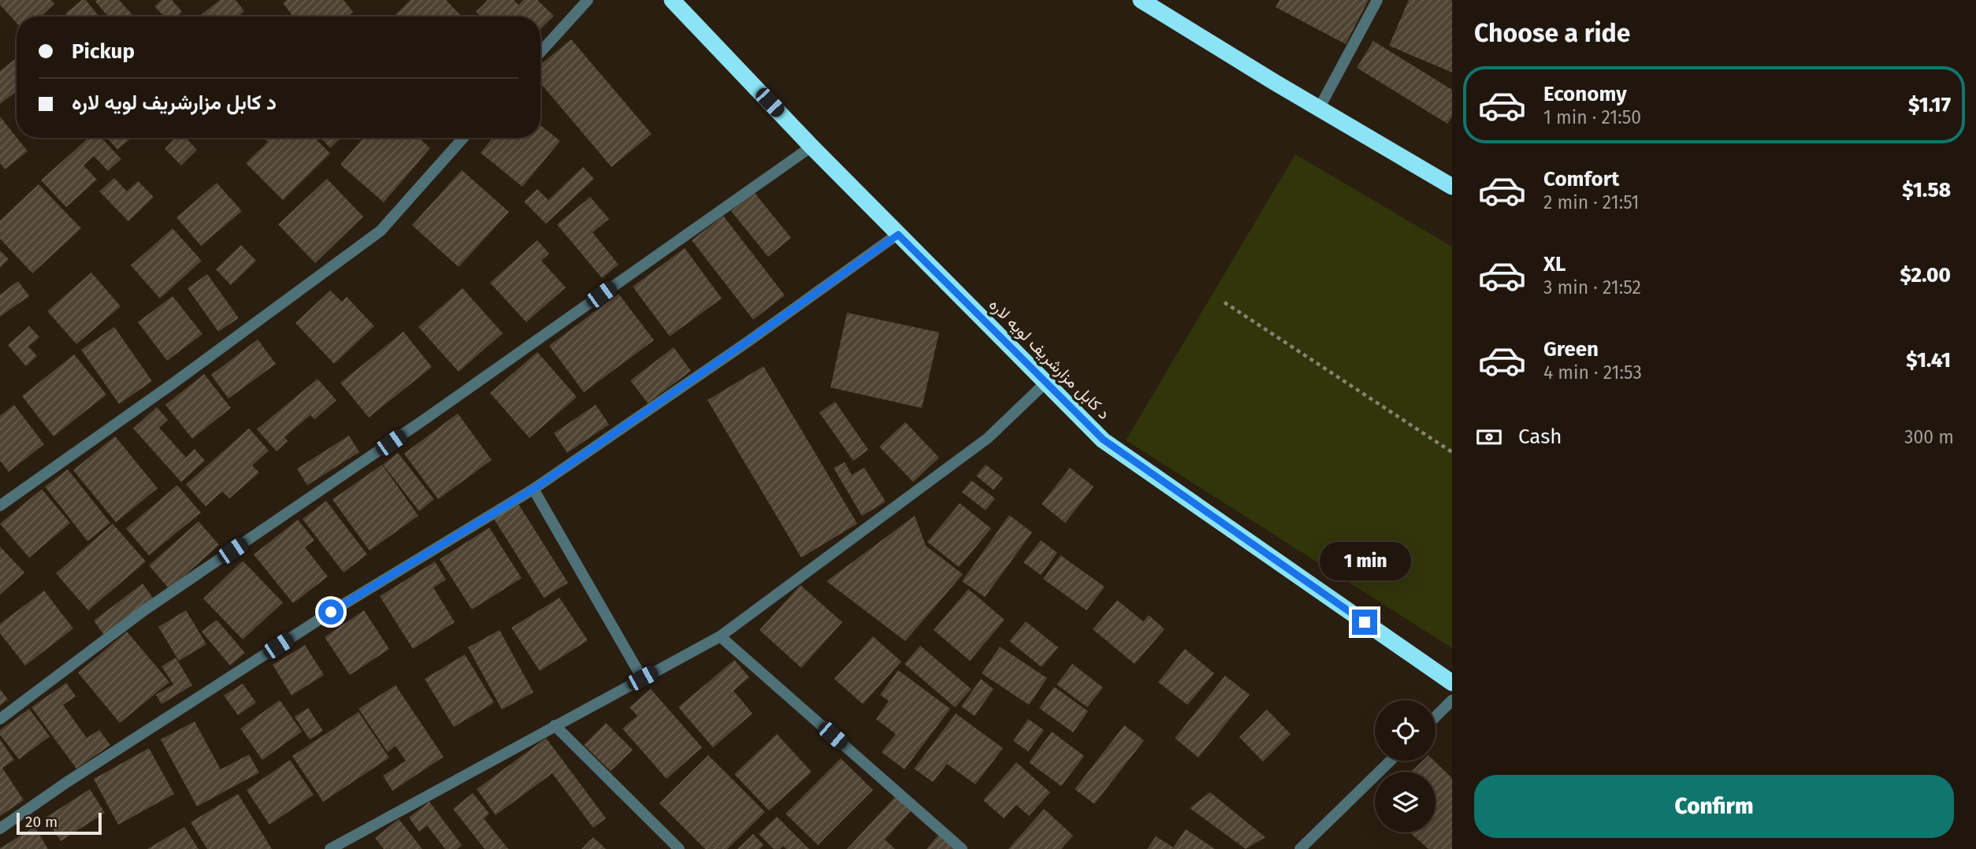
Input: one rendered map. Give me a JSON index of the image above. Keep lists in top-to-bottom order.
{
  "streets": {
    "highway": ["د کابل مزارشریف لویه لاره"]
  },
  "scale_bar": "20 m",
  "page": {
    "heading": "Choose a ride",
    "banner": ["Pickup", "د کابل مزارشریف لویه لاره"],
    "list": [
      {
        "name": "Economy",
        "note": "1 min · 21:50",
        "value": "$1.17"
      },
      {
        "name": "Comfort",
        "note": "2 min · 21:51",
        "value": "$1.58"
      },
      {
        "name": "XL",
        "note": "3 min · 21:52",
        "value": "$2.00"
      },
      {
        "name": "Green",
        "note": "4 min · 21:53",
        "value": "$1.41"
      }
    ],
    "pay": ["Cash", "300 m"],
    "bubble": "1 min",
    "buttons": "Confirm",
    "scale": "20 m"
  }
}
